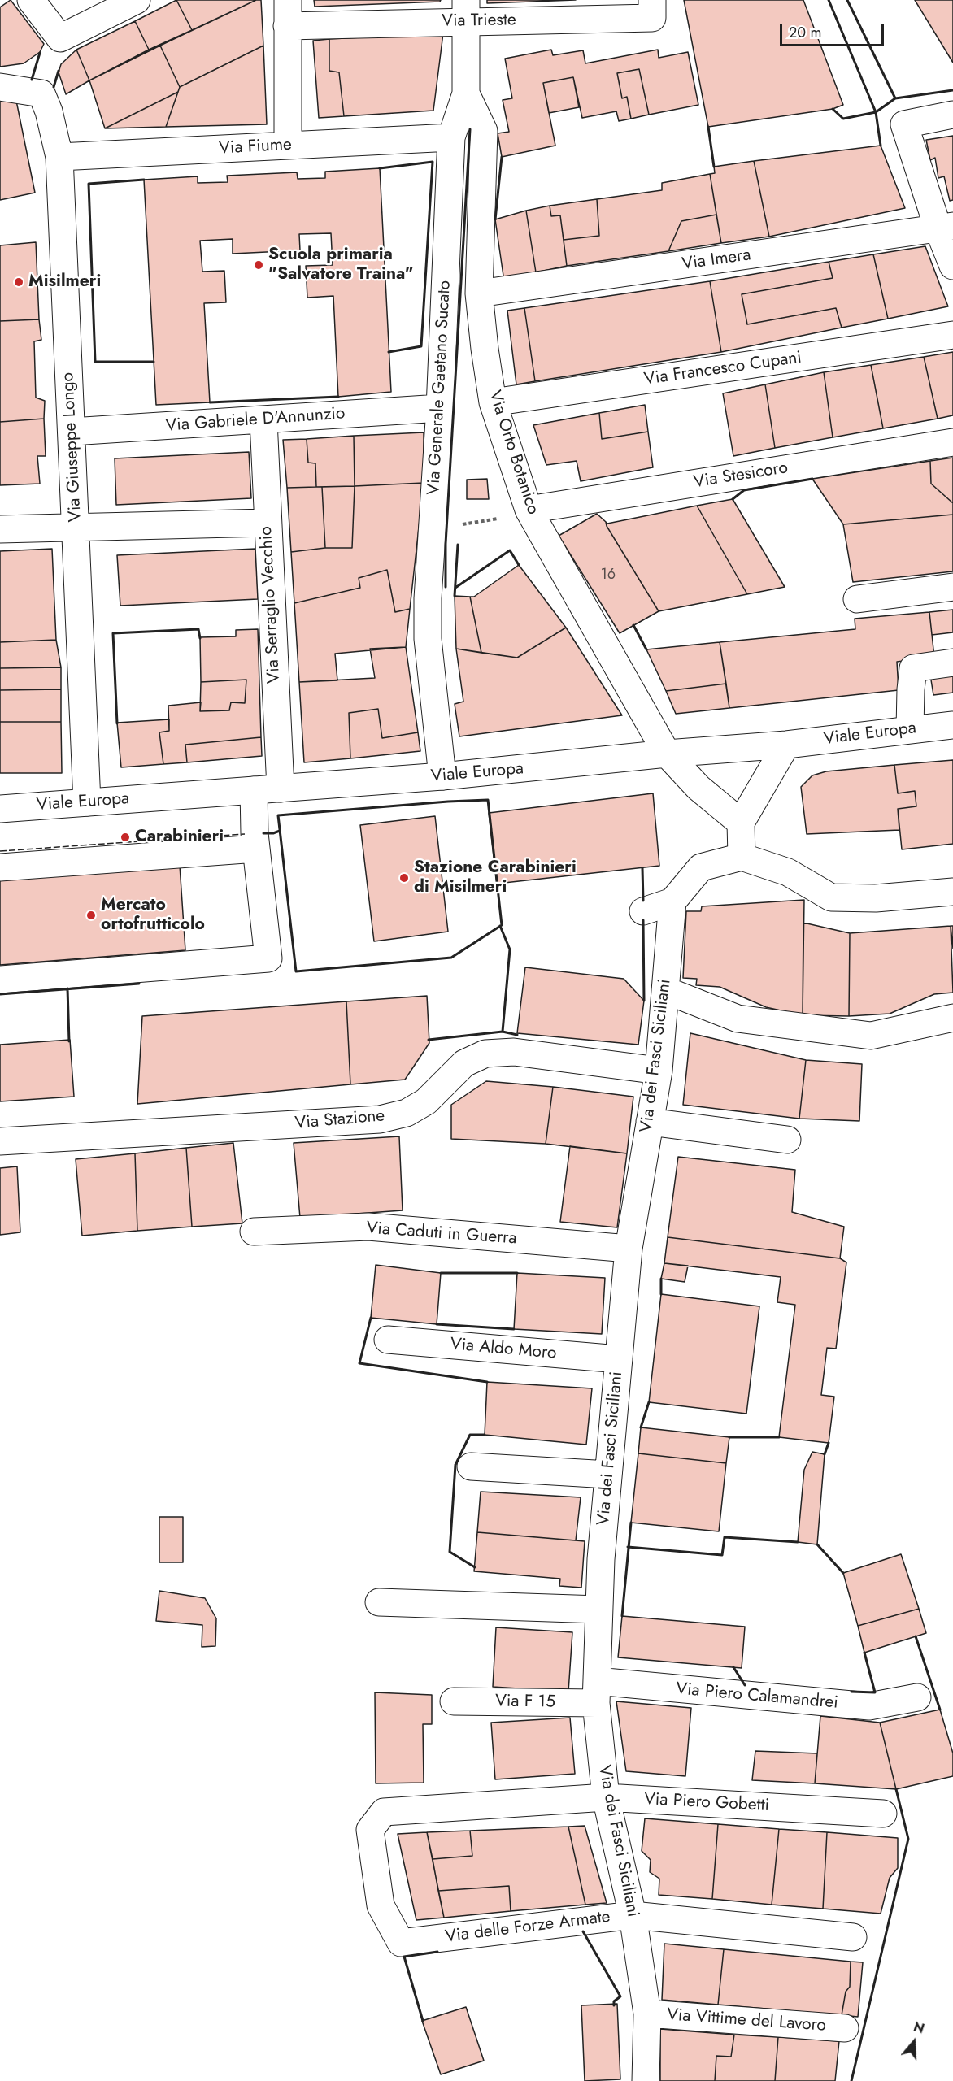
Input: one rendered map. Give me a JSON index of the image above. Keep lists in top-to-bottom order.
{
  "streets": {
    "street": [
      "Via Trieste",
      "Via Fiume",
      "Via Imera",
      "Via Francesco Cupani",
      "Via Generale Gaetano Sucato",
      "Via Gabriele D'Annunzio",
      "Via Giuseppe Longo",
      "Via Orto Botanico",
      "Via Stesicoro",
      "Via Serraglio Vecchio",
      "Viale Europa",
      "Via dei Fasci Siciliani",
      "Via Stazione",
      "Via Caduti in Guerra",
      "Via Aldo Moro",
      "Via Piero Calamandrei",
      "Via F 15",
      "Via Piero Gobetti",
      "Via delle Forze Armate",
      "Via Vittime del Lavoro"
    ]
  },
  "crossings": [
    ["Via Trieste", "Via Generale Gaetano Sucato"],
    ["Via Fiume", "Via Generale Gaetano Sucato"],
    ["Via Fiume", "Via Giuseppe Longo"],
    ["Via Imera", "Via Orto Botanico"],
    ["Via Francesco Cupani", "Via Orto Botanico"],
    ["Via Generale Gaetano Sucato", "Via Gabriele D'Annunzio"],
    ["Via Generale Gaetano Sucato", "Via Orto Botanico"],
    ["Via Generale Gaetano Sucato", "Viale Europa"],
    ["Via Gabriele D'Annunzio", "Via Giuseppe Longo"],
    ["Via Gabriele D'Annunzio", "Via Serraglio Vecchio"],
    ["Via Giuseppe Longo", "Viale Europa"],
    ["Via Orto Botanico", "Via Stesicoro"],
    ["Via Orto Botanico", "Viale Europa"],
    ["Via Serraglio Vecchio", "Viale Europa"],
    ["Via dei Fasci Siciliani", "Via Stazione"],
    ["Via dei Fasci Siciliani", "Via Caduti in Guerra"],
    ["Via dei Fasci Siciliani", "Via Aldo Moro"],
    ["Via dei Fasci Siciliani", "Via Piero Calamandrei"],
    ["Via dei Fasci Siciliani", "Via F 15"],
    ["Via dei Fasci Siciliani", "Via Piero Gobetti"],
    ["Via dei Fasci Siciliani", "Via delle Forze Armate"],
    ["Via dei Fasci Siciliani", "Via Vittime del Lavoro"],
    ["Via Piero Calamandrei", "Via F 15"],
    ["Via Piero Gobetti", "Via delle Forze Armate"]
  ],
  "places": [
    "Scuola primaria \"Salvatore Traina\"",
    "Misilmeri",
    "Carabinieri",
    "Stazione Carabinieri di Misilmeri",
    "Mercato ortofrutticolo"
  ],
  "house_numbers": ["16"],
  "scale_bar": "20 m",
  "north": "top"
}
